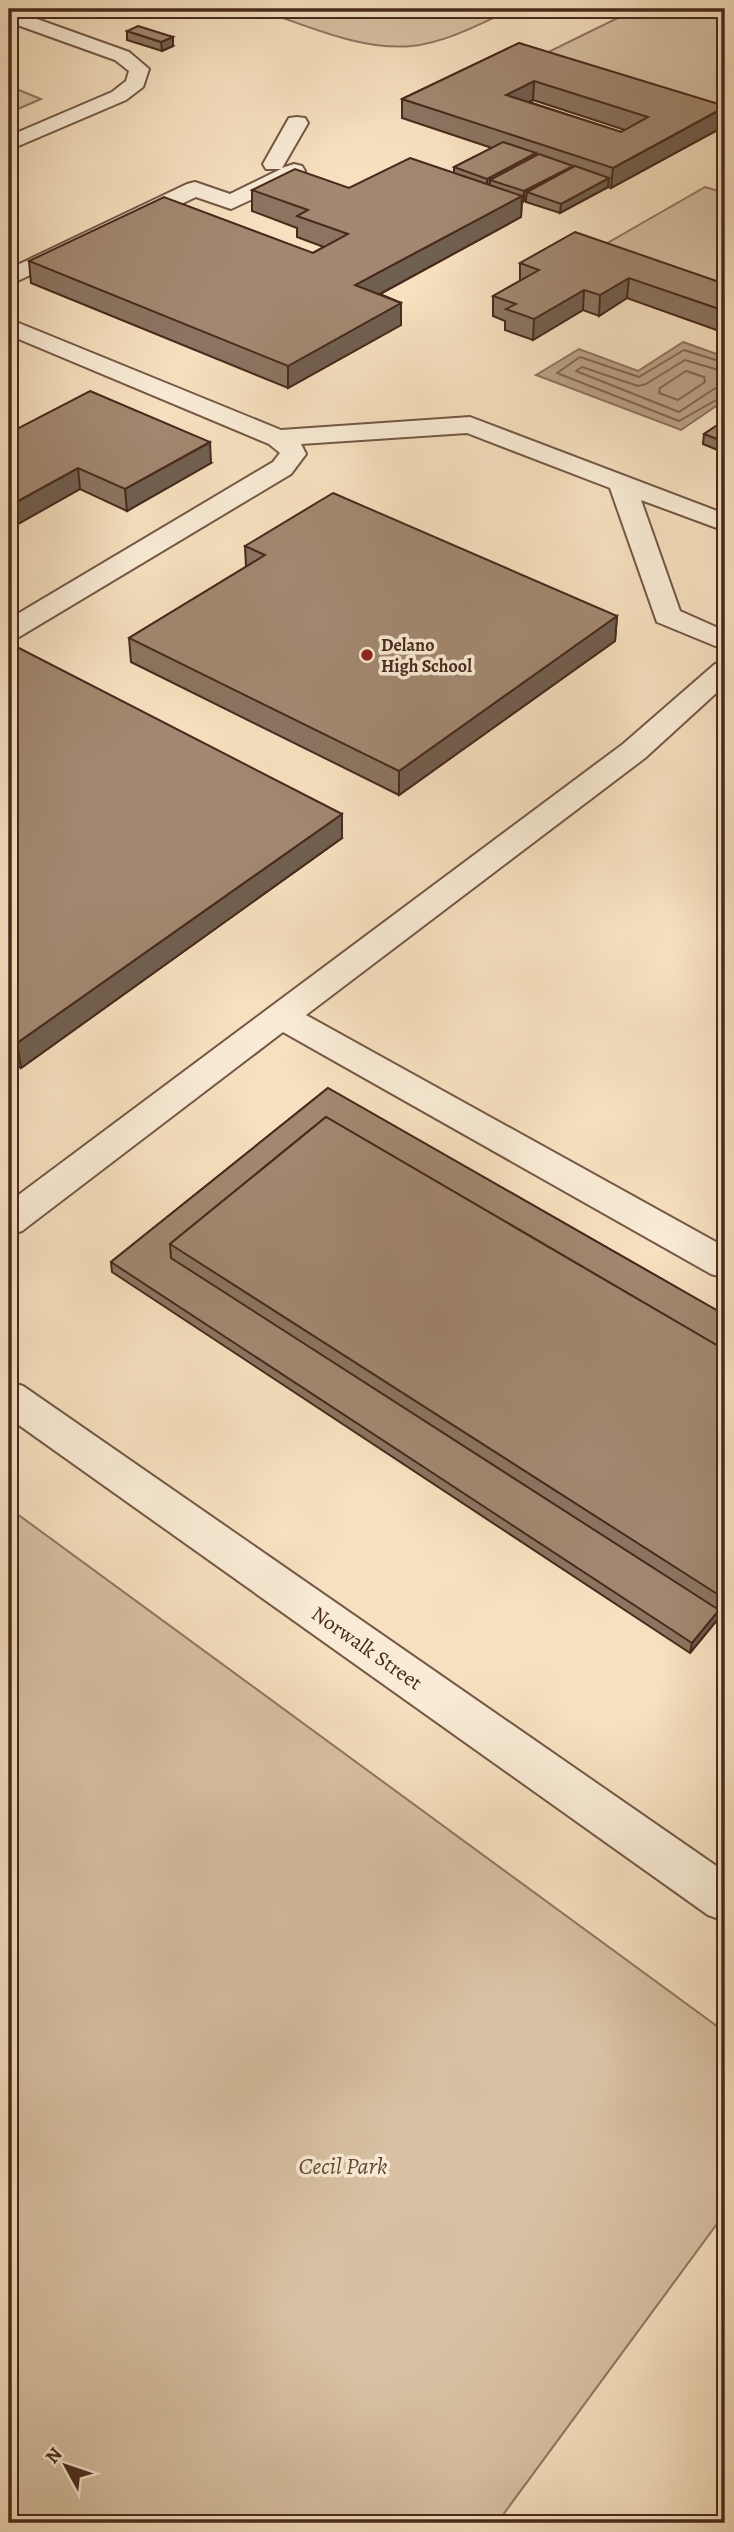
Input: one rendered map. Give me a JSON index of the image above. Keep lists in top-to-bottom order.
{
  "streets": {
    "street": ["Norwalk Street"]
  },
  "parks": ["Cecil Park"],
  "places": ["Delano High School"],
  "north": "top left"
}
